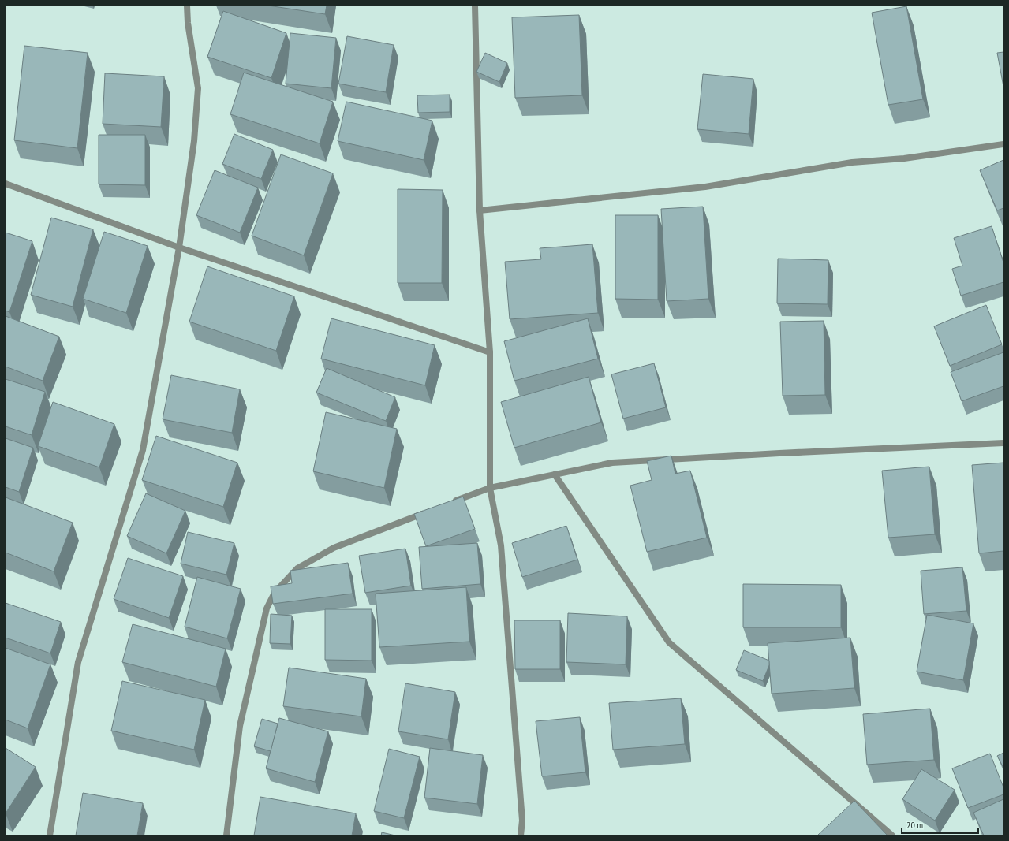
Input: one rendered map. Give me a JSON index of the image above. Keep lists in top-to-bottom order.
{
  "scale_bar": "20 m"
}
